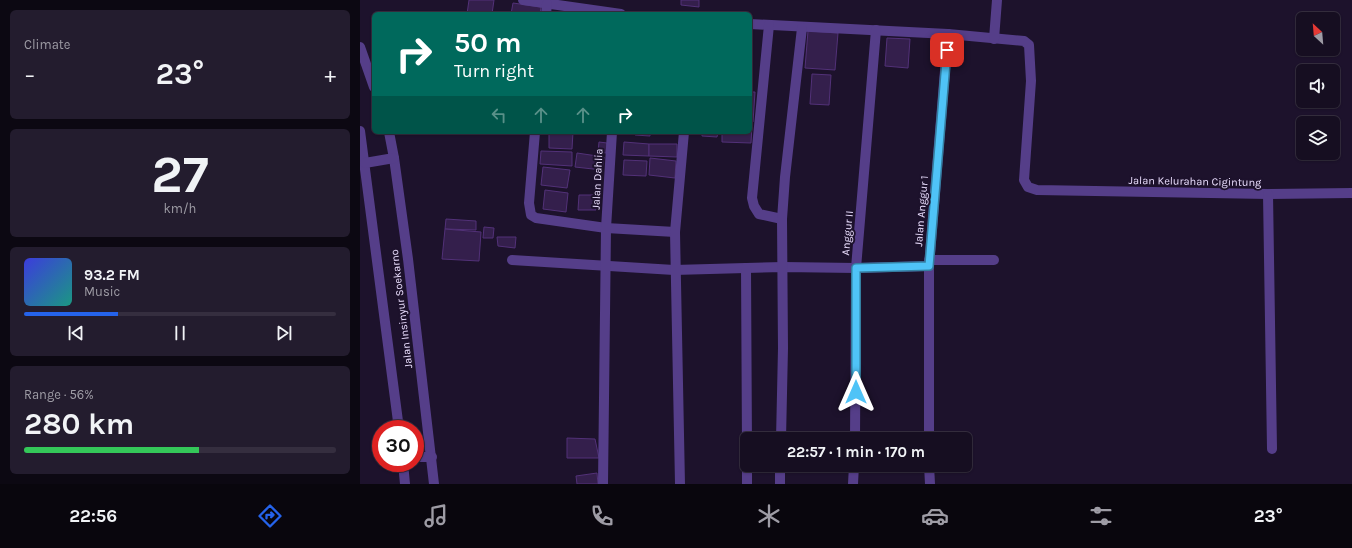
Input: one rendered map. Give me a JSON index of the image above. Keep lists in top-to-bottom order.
{
  "streets": {
    "street": [
      "Jalan Dahlia",
      "Jalan Kelurahan Cigintung",
      "Jalan Anggur 1",
      "Anggur II",
      "Jalan Insinyur Soekarno"
    ]
  },
  "north": "top left",
  "page": {
    "tile": [
      "Climate",
      ["27", "km/h"],
      ["Range · 56%", "280 km"]
    ],
    "turn": ["50 m", "Turn right"],
    "heat": ["−", "23°", "+"],
    "song": ["93.2 FM", "Music"],
    "limit": "30",
    "trip": "22:57 · 1 min · 170 m",
    "tabs": ["22:56", "23°"]
  }
}
